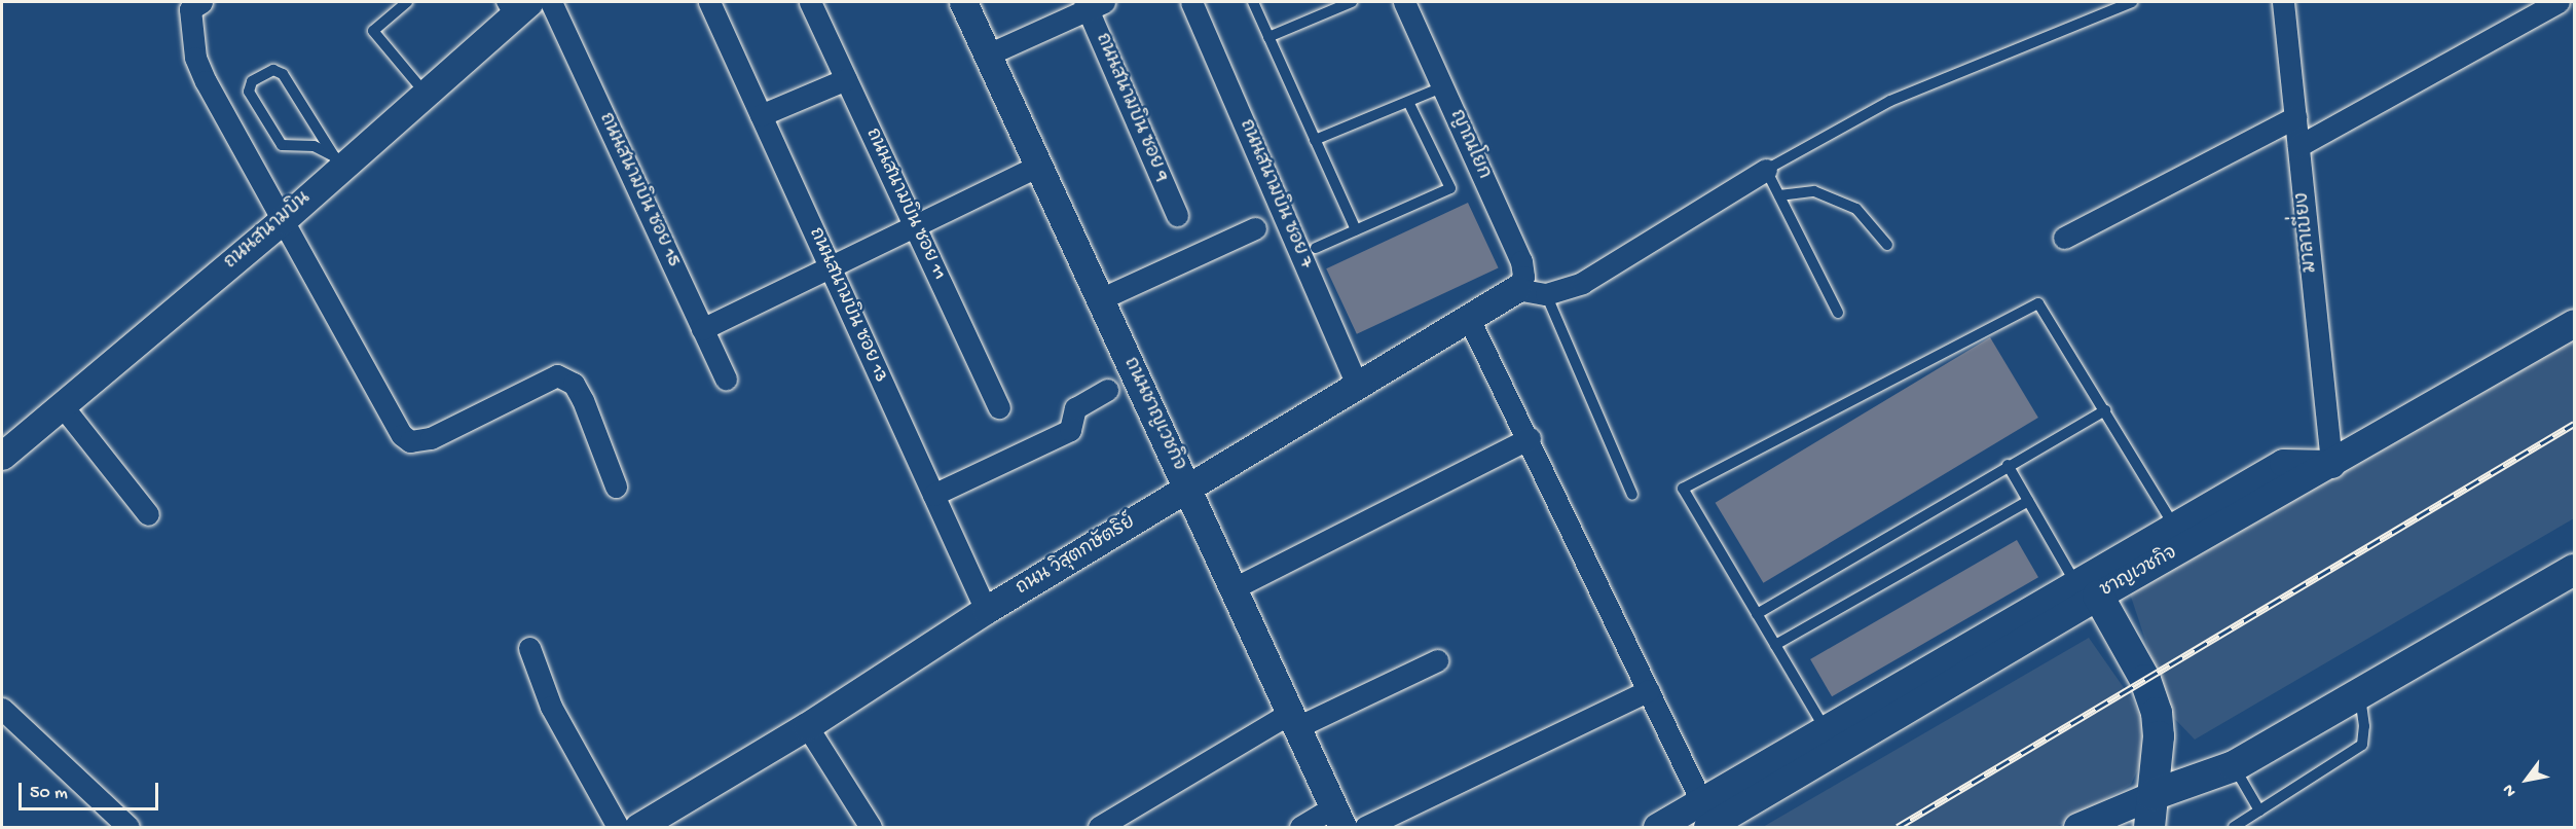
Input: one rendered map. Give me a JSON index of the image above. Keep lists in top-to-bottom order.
{
  "streets": {
    "street": [
      "ถนนสนามบิน ซอย 9",
      "ญาณโยก",
      "ถนนสนามบิน ซอย 15",
      "ถนนสนามบิน ซอย 7",
      "ถนนสนามบิน ซอย 11",
      "ถนนสนามบิน",
      "มาลาเบี่ยง",
      "ถนนสนามบิน ซอย 13",
      "ถนนชาญเวชกิจ",
      "ถนน วิสุตกษัตริย์",
      "ชาญเวชกิจ"
    ]
  },
  "crossings": [
    ["ญาณโยก", "ถนน วิสุตกษัตริย์"],
    ["ถนนสนามบิน ซอย 7", "ถนน วิสุตกษัตริย์"],
    ["มาลาเบี่ยง", "ชาญเวชกิจ"],
    ["ถนนสนามบิน ซอย 13", "ถนน วิสุตกษัตริย์"],
    ["ถนนชาญเวชกิจ", "ถนน วิสุตกษัตริย์"]
  ],
  "scale_bar": "50 m",
  "north": "bottom left"
}
